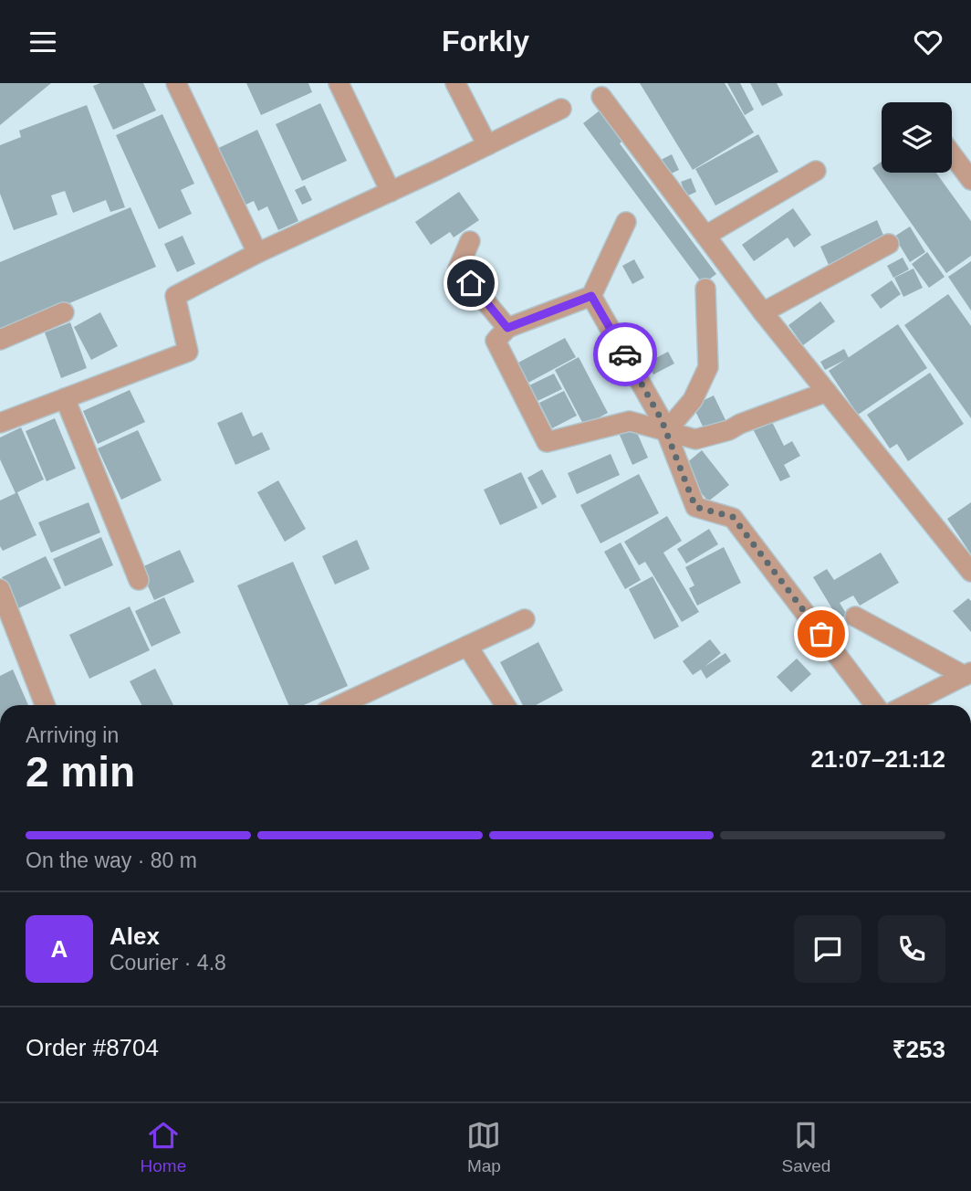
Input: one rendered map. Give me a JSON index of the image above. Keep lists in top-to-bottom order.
{
  "page": {
    "header": "Forkly",
    "heading": ["2 min", "Arriving in", "21:07–21:12"],
    "panel": [
      "Alex",
      "Courier · 4.8",
      "Order #8704",
      "₹253"
    ],
    "bar": "On the way · 80 m",
    "round": "A",
    "tabs": ["Home", "Map", "Saved"]
  }
}
